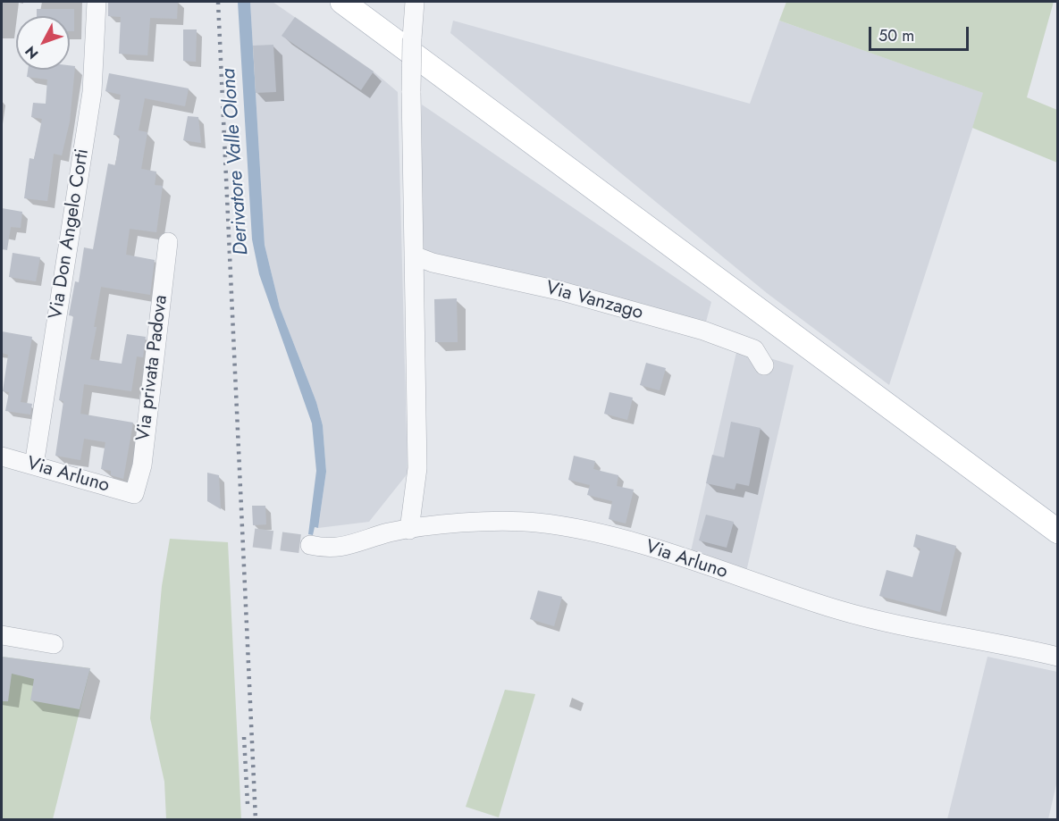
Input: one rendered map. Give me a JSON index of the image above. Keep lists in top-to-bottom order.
{
  "streets": {
    "street": [
      "Via Don Angelo Corti",
      "Via Vanzago",
      "Via privata Padova",
      "Via Arluno"
    ]
  },
  "crossings": [
    ["Via Don Angelo Corti", "Via Arluno"],
    ["Via privata Padova", "Via Arluno"]
  ],
  "water": ["Derivatore Valle Olona"],
  "scale_bar": "50 m",
  "north": "bottom left"
}
